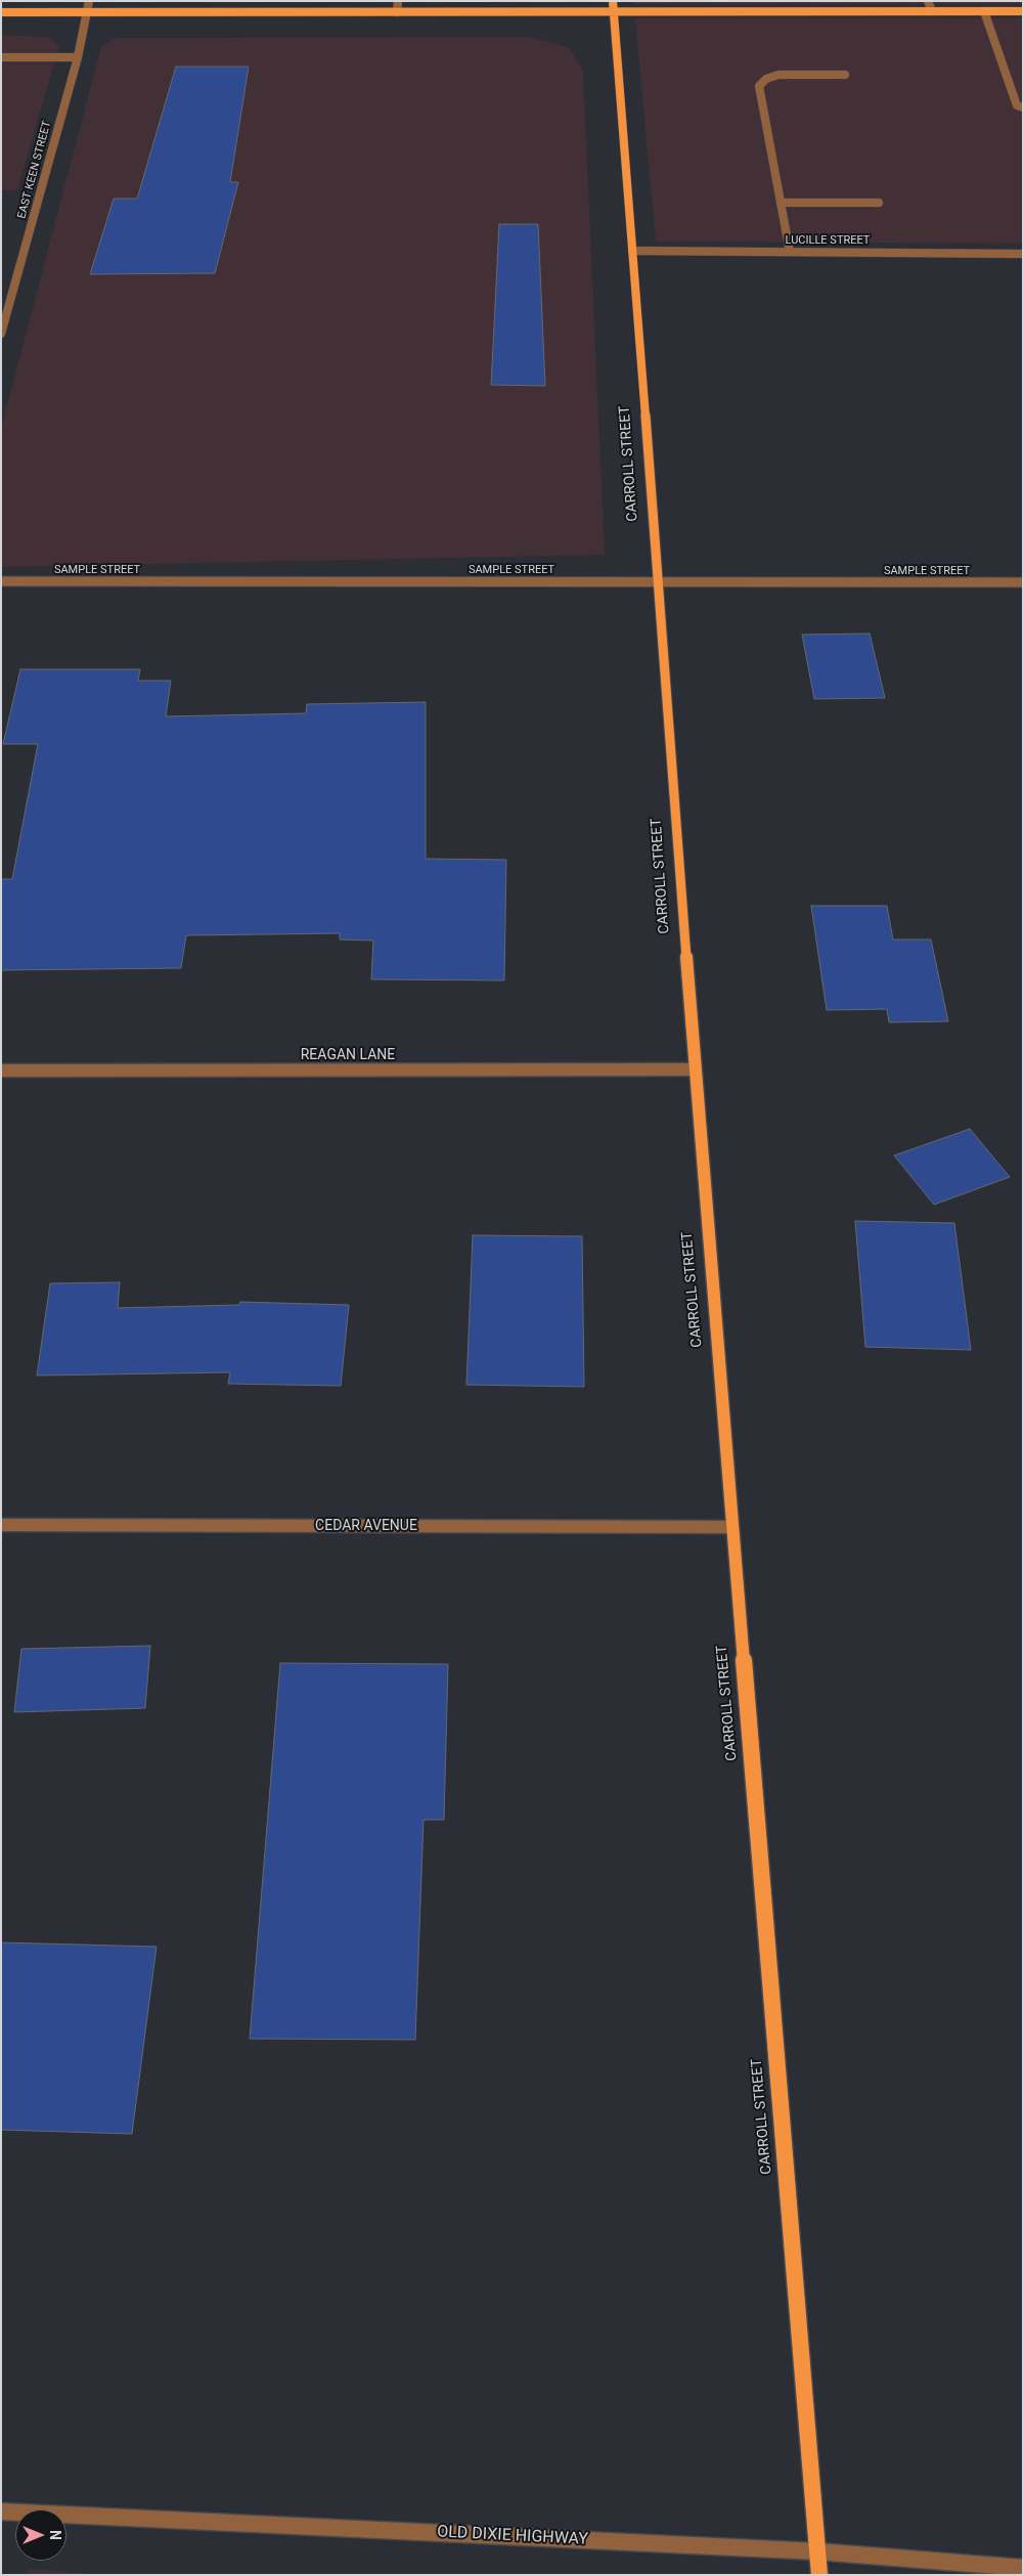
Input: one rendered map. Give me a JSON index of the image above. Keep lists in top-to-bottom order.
{
  "streets": {
    "main road": ["CARROLL STREET"],
    "street": [
      "EAST KEEN STREET",
      "LUCILLE STREET",
      "SAMPLE STREET",
      "REAGAN LANE",
      "CEDAR AVENUE",
      "OLD DIXIE HIGHWAY"
    ]
  },
  "crossings": [
    ["LUCILLE STREET", "CARROLL STREET"],
    ["CARROLL STREET", "SAMPLE STREET"],
    ["CARROLL STREET", "REAGAN LANE"],
    ["CARROLL STREET", "CEDAR AVENUE"],
    ["CARROLL STREET", "OLD DIXIE HIGHWAY"]
  ],
  "north": "right"
}
